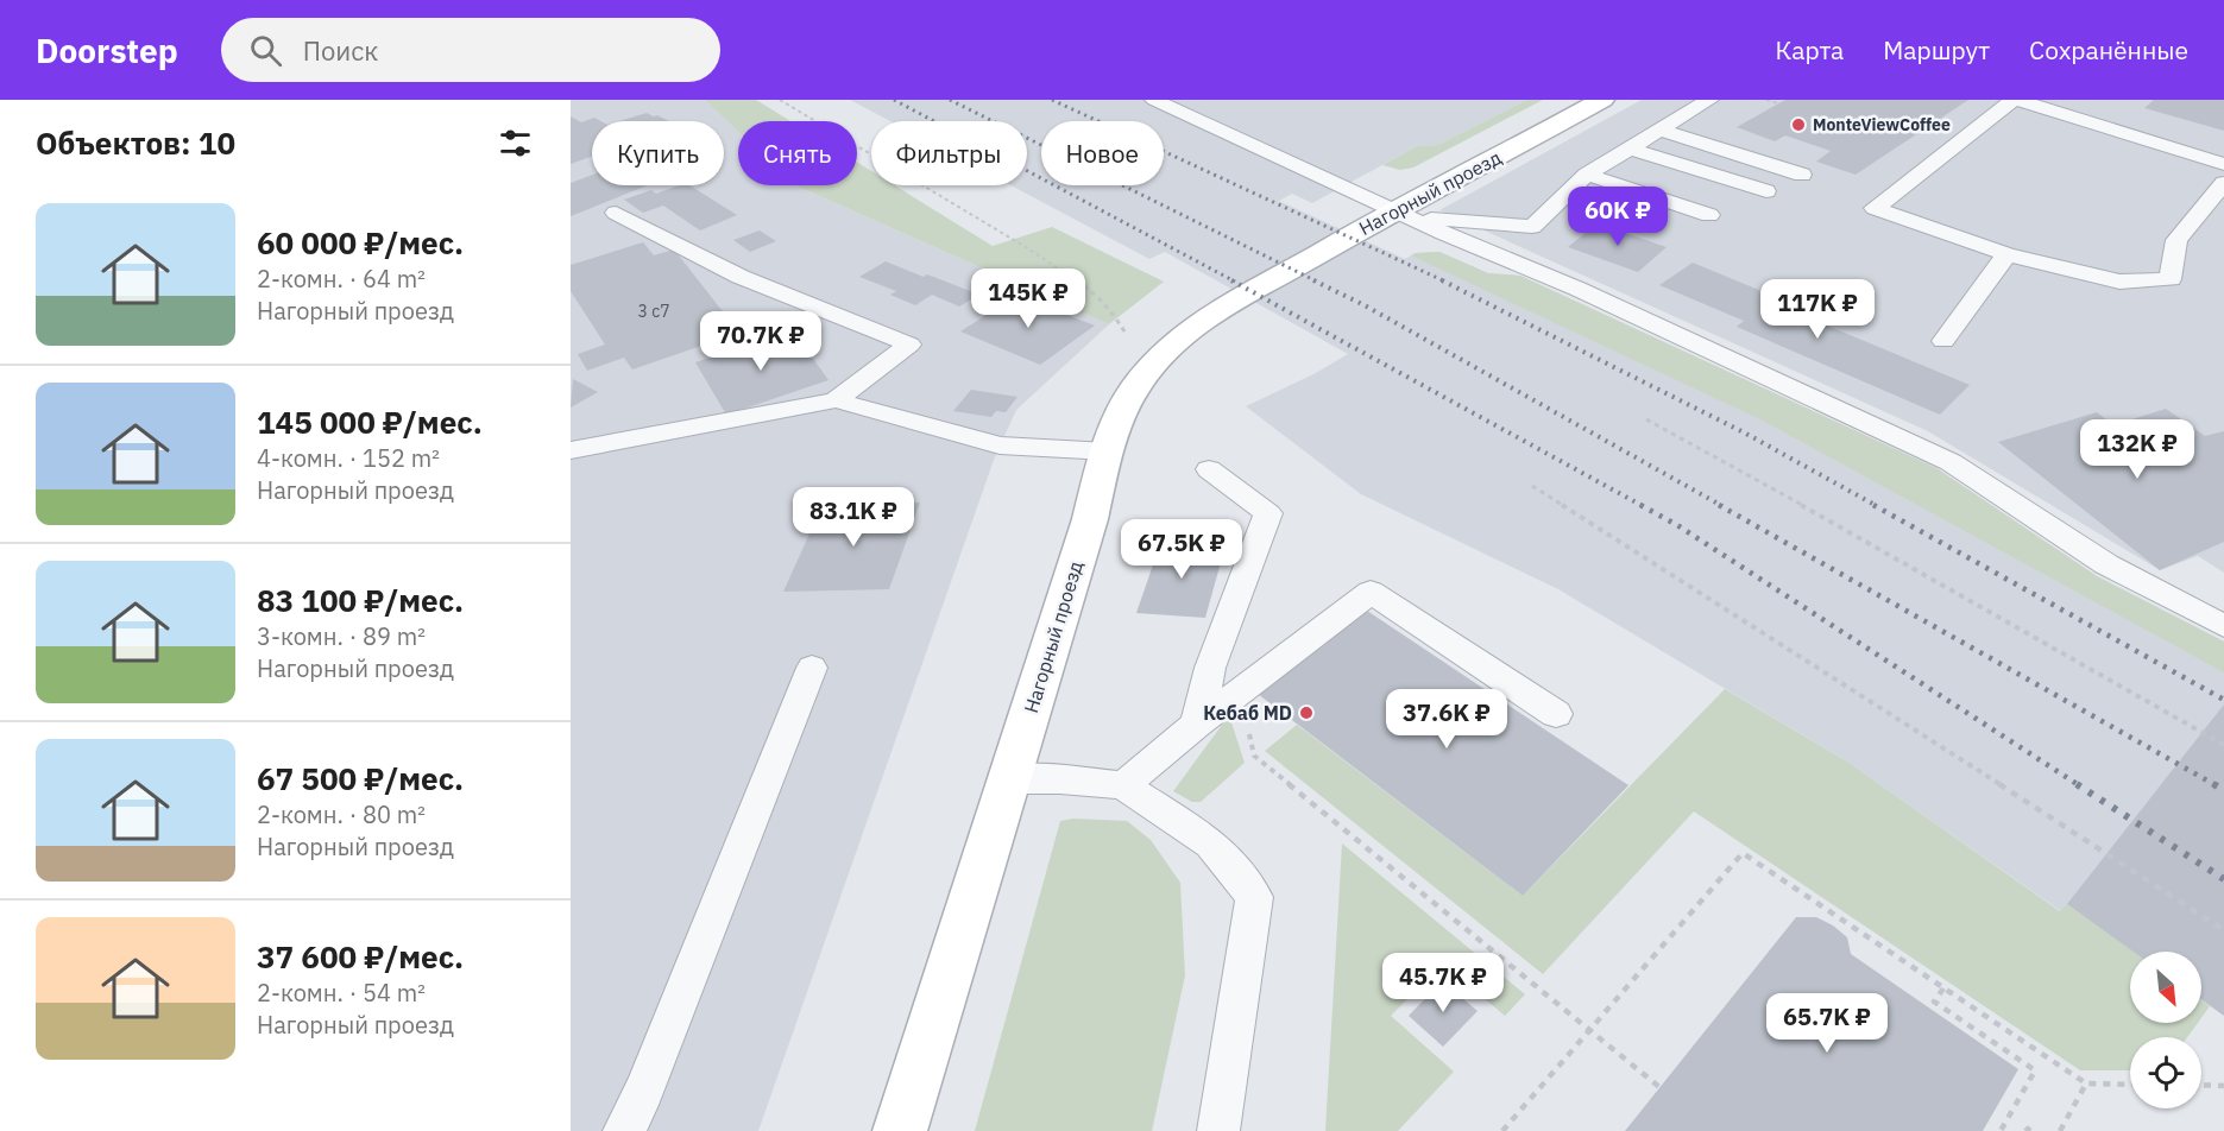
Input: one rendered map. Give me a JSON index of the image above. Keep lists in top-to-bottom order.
{
  "streets": {
    "street": ["Нагорный проезд"]
  },
  "places": ["MonteViewCoffee", "Кебаб MD"],
  "house_numbers": ["3 с7"],
  "north": "bottom right",
  "page": {
    "header": "Doorstep",
    "search": "Поиск",
    "nav": ["Карта", "Маршрут", "Сохранённые"],
    "heading": "Объектов: 10",
    "chip": [
      "Купить",
      "Снять",
      "Фильтры",
      "Новое"
    ],
    "list": [
      {
        "name": "60 000 ₽/мес.",
        "note": "2-комн. · 64 m² · Нагорный проезд"
      },
      {
        "name": "145 000 ₽/мес.",
        "note": "4-комн. · 152 m² · Нагорный проезд"
      },
      {
        "name": "83 100 ₽/мес.",
        "note": "3-комн. · 89 m² · Нагорный проезд"
      },
      {
        "name": "67 500 ₽/мес.",
        "note": "2-комн. · 80 m² · Нагорный проезд"
      },
      {
        "name": "37 600 ₽/мес.",
        "note": "2-комн. · 54 m² · Нагорный проезд"
      }
    ],
    "price": [
      "60K ₽",
      "145K ₽",
      "117K ₽",
      "70.7K ₽",
      "132K ₽",
      "83.1K ₽",
      "67.5K ₽",
      "37.6K ₽",
      "45.7K ₽",
      "65.7K ₽"
    ]
  }
}
